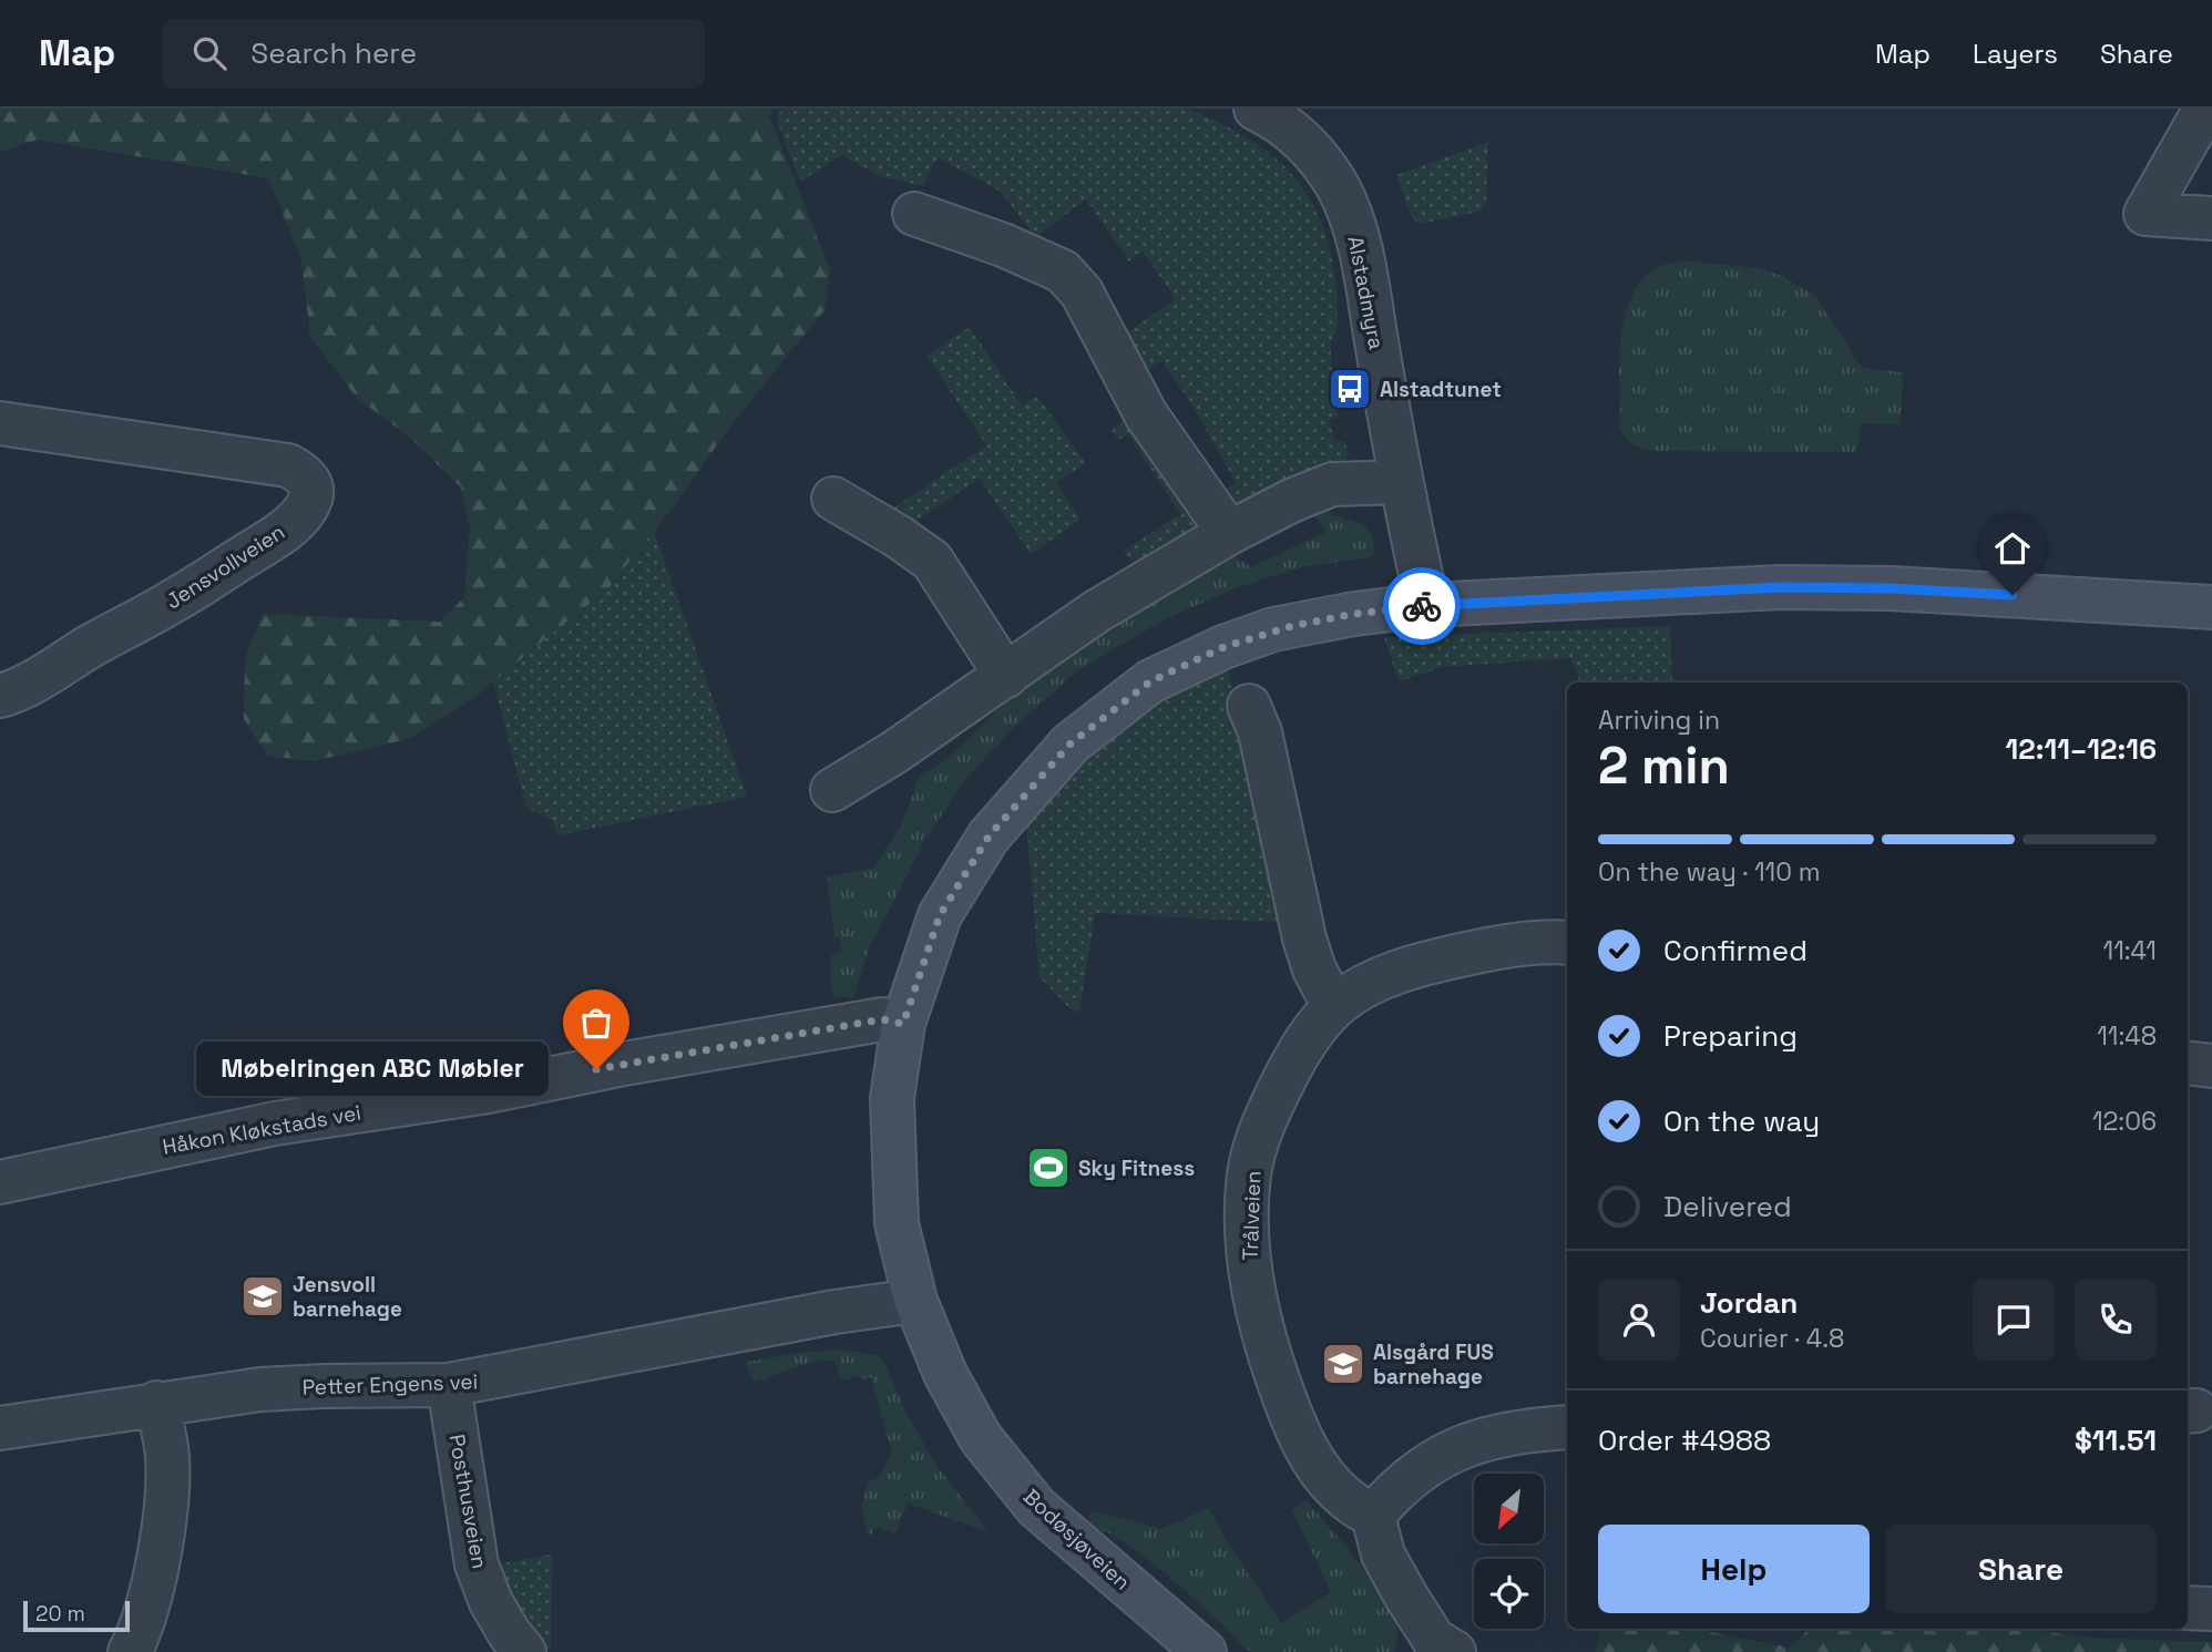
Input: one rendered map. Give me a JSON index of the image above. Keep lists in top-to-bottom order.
{
  "streets": {
    "street": [
      "Alstadmyra",
      "Jensvollveien",
      "Håkon Kløkstads vei",
      "Trålveien",
      "Petter Engens vei",
      "Posthusveien",
      "Bodøsjøveien"
    ]
  },
  "crossings": [
    ["Alstadmyra", "Bodøsjøveien"],
    ["Håkon Kløkstads vei", "Bodøsjøveien"],
    ["Petter Engens vei", "Posthusveien"],
    ["Petter Engens vei", "Bodøsjøveien"]
  ],
  "places": {
    "bus stop": ["Alstadtunet"],
    "other": ["Møbelringen ABC Møbler"],
    "sports": ["Sky Fitness"],
    "school or university": ["Jensvoll barnehage", "Alsgård FUS barnehage"]
  },
  "scale_bar": "20 m",
  "north": "bottom left",
  "page": {
    "header": "Map",
    "search": "Search here",
    "nav": ["Map", "Layers", "Share"],
    "heading": ["2 min", "Arriving in", "12:11–12:16"],
    "panel": [
      "Jordan",
      "Courier · 4.8",
      "Order #4988",
      "$11.51"
    ],
    "bar": "On the way · 110 m",
    "list": [
      ["Confirmed", "11:41"],
      ["Preparing", "11:48"],
      ["On the way", "12:06"],
      "Delivered"
    ],
    "bubble": "Møbelringen ABC Møbler",
    "buttons": ["Help", "Share"],
    "scale": "20 m"
  }
}
